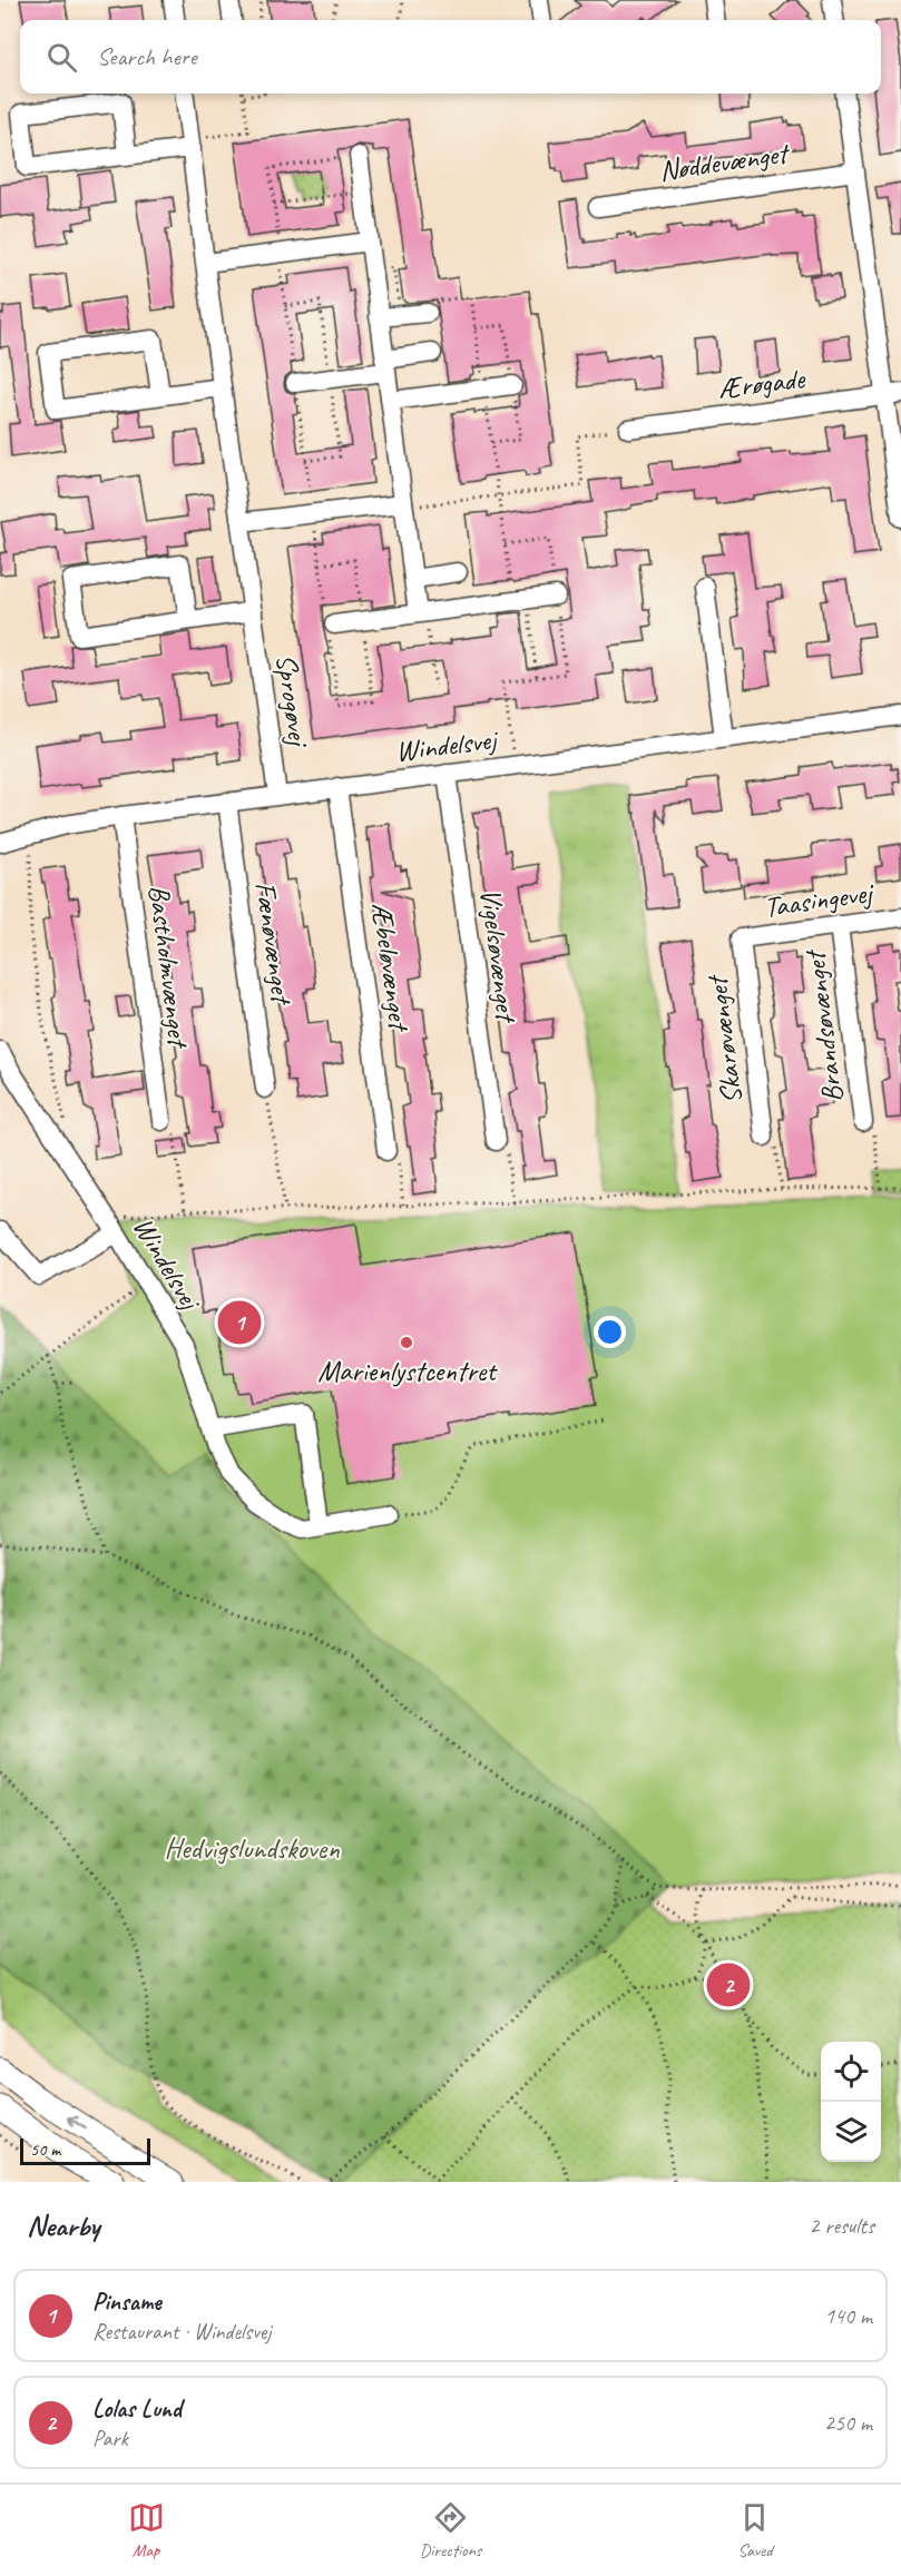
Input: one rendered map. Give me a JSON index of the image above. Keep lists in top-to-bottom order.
{
  "streets": {
    "street": [
      "Nøddevænget",
      "Ærøgade",
      "Sprogøvej",
      "Windelsvej",
      "Taasingevej",
      "Fænøvænget",
      "Vigelsøvænget",
      "Bastholmvænget",
      "Æbeløvænget",
      "Brandsøvænget",
      "Skarøvænget"
    ]
  },
  "crossings": [
    ["Sprogøvej", "Windelsvej"],
    ["Windelsvej", "Fænøvænget"],
    ["Windelsvej", "Vigelsøvænget"],
    ["Windelsvej", "Bastholmvænget"],
    ["Windelsvej", "Æbeløvænget"],
    ["Taasingevej", "Brandsøvænget"],
    ["Taasingevej", "Skarøvænget"]
  ],
  "parks": ["Hedvigslundskoven"],
  "places": ["Marienlystcentret"],
  "scale_bar": "50 m",
  "page": {
    "search": "Search here",
    "pins": ["1", "2"],
    "scale": "50 m",
    "heading": ["Nearby", "2 results"],
    "list": [
      {
        "mark": "1",
        "name": "Pinsame",
        "note": "Restaurant · Windelsvej",
        "value": "140 m"
      },
      {
        "mark": "2",
        "name": "Lolas Lund",
        "note": "Park",
        "value": "250 m"
      }
    ],
    "nav": ["Map", "Directions", "Saved"]
  }
}
